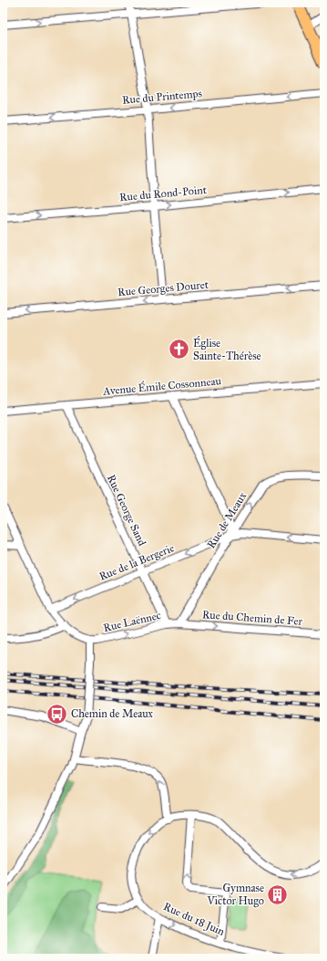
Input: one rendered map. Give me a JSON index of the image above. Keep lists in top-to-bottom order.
{
  "streets": {
    "street": [
      "Rue du Printemps",
      "Rue du Rond-Point",
      "Rue Georges Douret",
      "Avenue Émile Cossonneau",
      "Rue George Sand",
      "Rue de Meaux",
      "Rue de la Bergerie",
      "Rue du Chemin de Fer",
      "Rue Laënnec",
      "Rue du 18 Juin"
    ]
  },
  "crossings": [
    ["Avenue Émile Cossonneau", "Rue George Sand"],
    ["Rue George Sand", "Rue de la Bergerie"],
    ["Rue George Sand", "Rue Laënnec"],
    ["Rue de Meaux", "Rue de la Bergerie"],
    ["Rue de Meaux", "Rue du Chemin de Fer"],
    ["Rue de Meaux", "Rue Laënnec"],
    ["Rue du Chemin de Fer", "Rue Laënnec"]
  ],
  "one_way": [
    "Rue du Printemps",
    "Rue du Rond-Point",
    "Rue Georges Douret",
    "Rue de Meaux",
    "Rue de la Bergerie",
    "Rue du Chemin de Fer",
    "Rue Laënnec"
  ],
  "places": {
    "church": ["Église Sainte-Thérèse"],
    "bus stop": ["Chemin de Meaux"],
    "building": ["Gymnase Victor Hugo"]
  }
}
